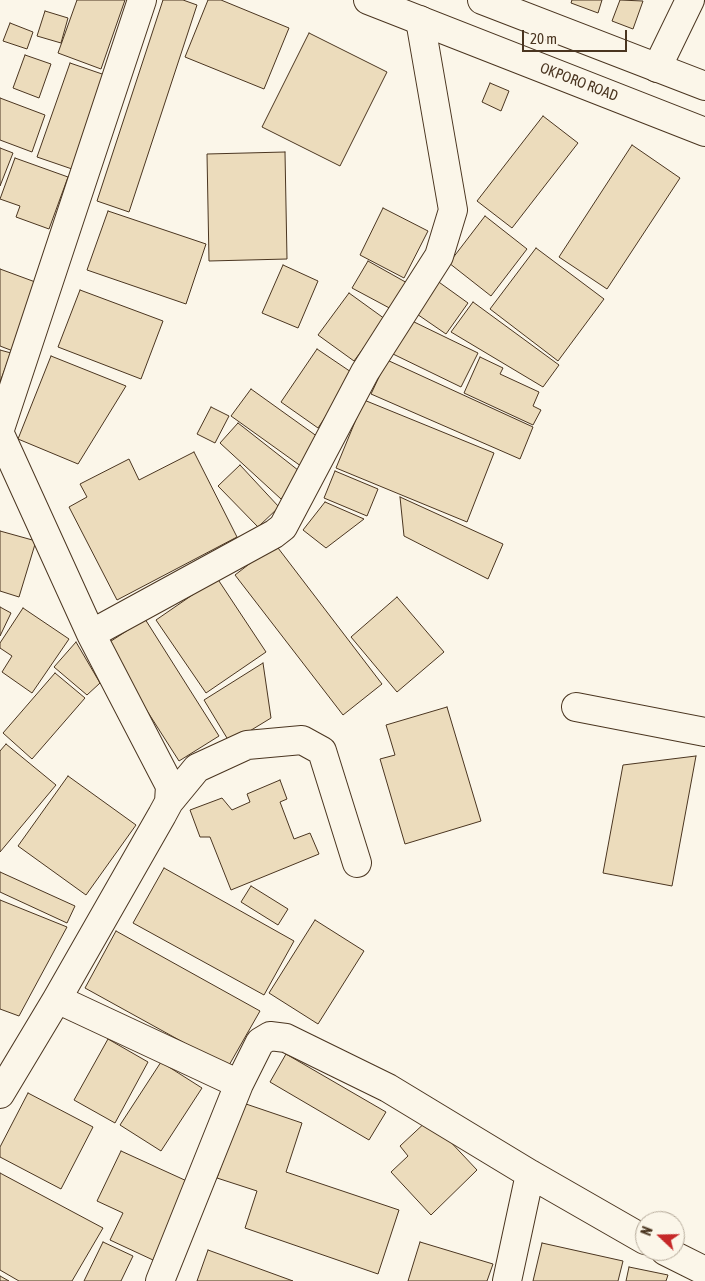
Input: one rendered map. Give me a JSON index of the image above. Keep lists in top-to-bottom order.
{
  "streets": {
    "street": ["OKPORO ROAD"]
  },
  "scale_bar": "20 m",
  "north": "left"
}
